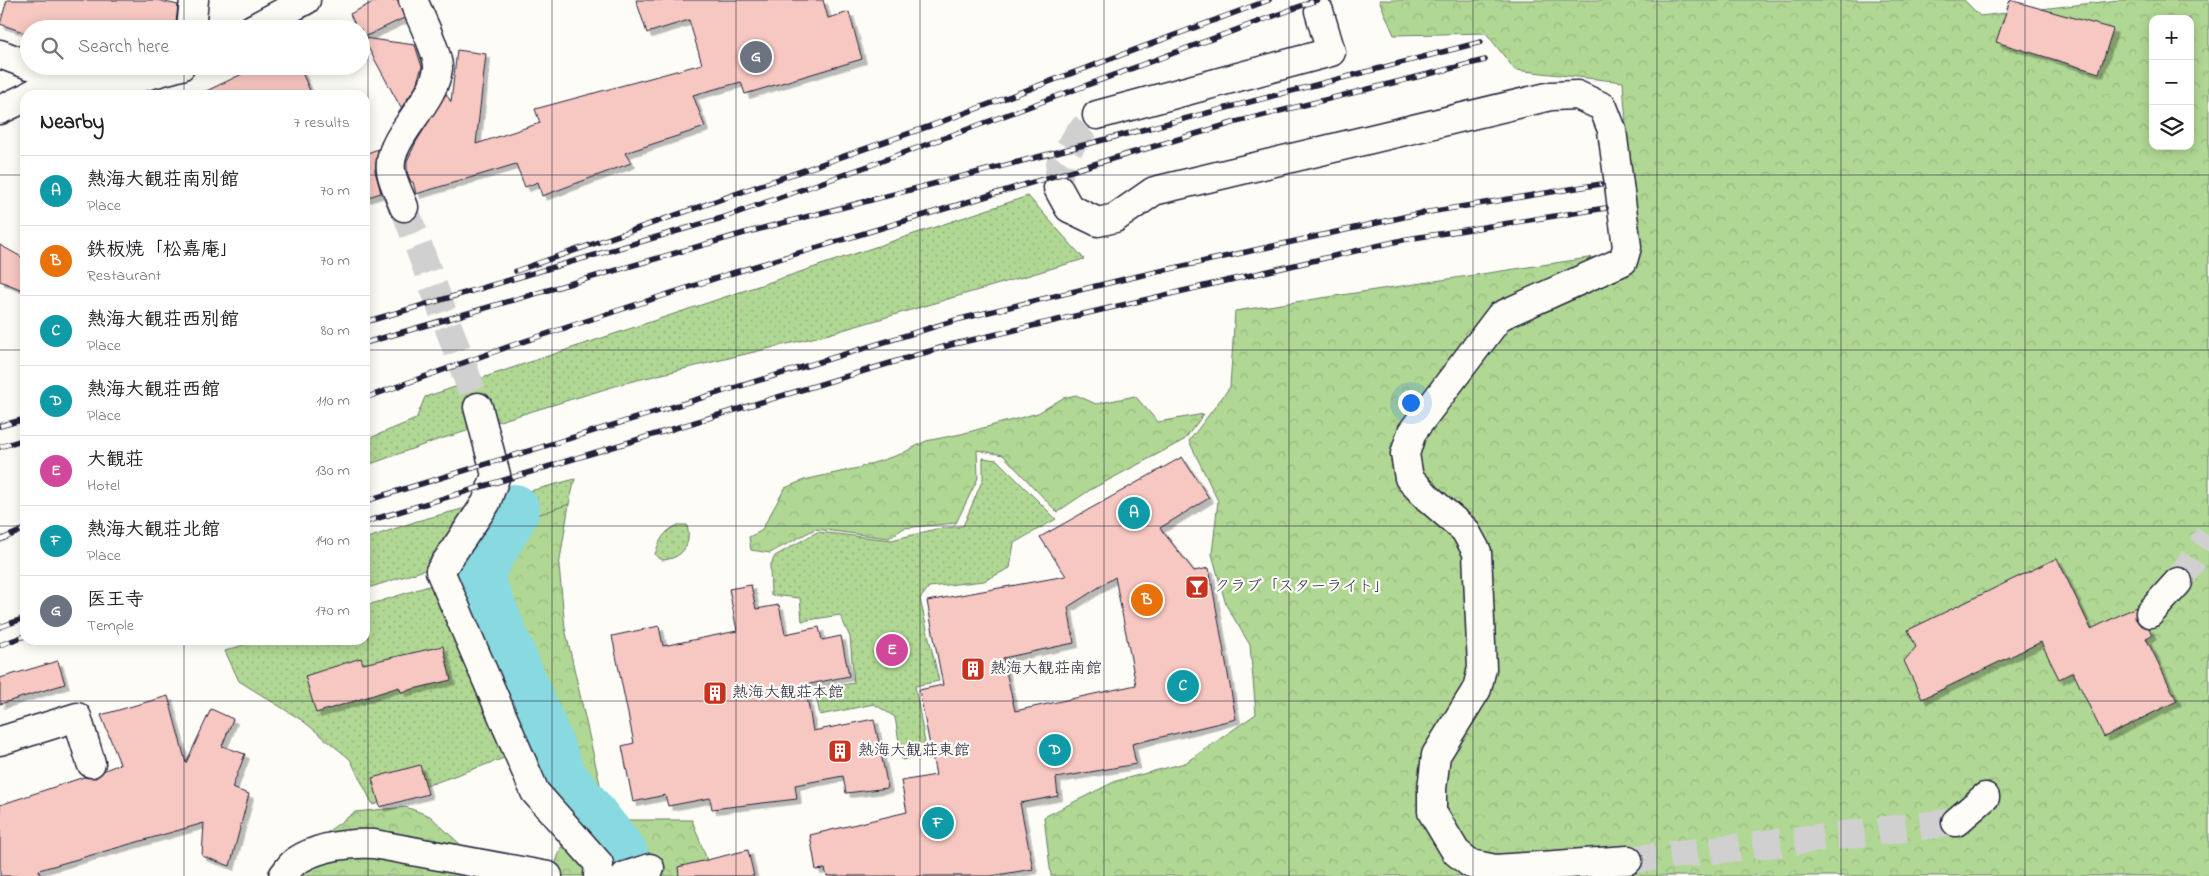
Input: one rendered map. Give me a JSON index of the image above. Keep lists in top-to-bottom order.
{
  "places": {
    "bar": ["クラブ「スターライト」"],
    "building": ["熱海大観荘南館", "熱海大観荘本館", "熱海大観荘東館"]
  },
  "page": {
    "map_buttons": ["+", "−"],
    "search": "Search here",
    "pins": [
      "G",
      "A",
      "B",
      "E",
      "C",
      "D",
      "F"
    ],
    "heading": ["Nearby", "7 results"],
    "list": [
      {
        "mark": "A",
        "name": "熱海大観荘南別館",
        "note": "Place",
        "value": "70 m"
      },
      {
        "mark": "B",
        "name": "鉄板焼「松嘉庵」",
        "note": "Restaurant",
        "value": "70 m"
      },
      {
        "mark": "C",
        "name": "熱海大観荘西別館",
        "note": "Place",
        "value": "80 m"
      },
      {
        "mark": "D",
        "name": "熱海大観荘西館",
        "note": "Place",
        "value": "110 m"
      },
      {
        "mark": "E",
        "name": "大観荘",
        "note": "Hotel",
        "value": "130 m"
      },
      {
        "mark": "F",
        "name": "熱海大観荘北館",
        "note": "Place",
        "value": "140 m"
      },
      {
        "mark": "G",
        "name": "医王寺",
        "note": "Temple",
        "value": "170 m"
      }
    ]
  }
}
